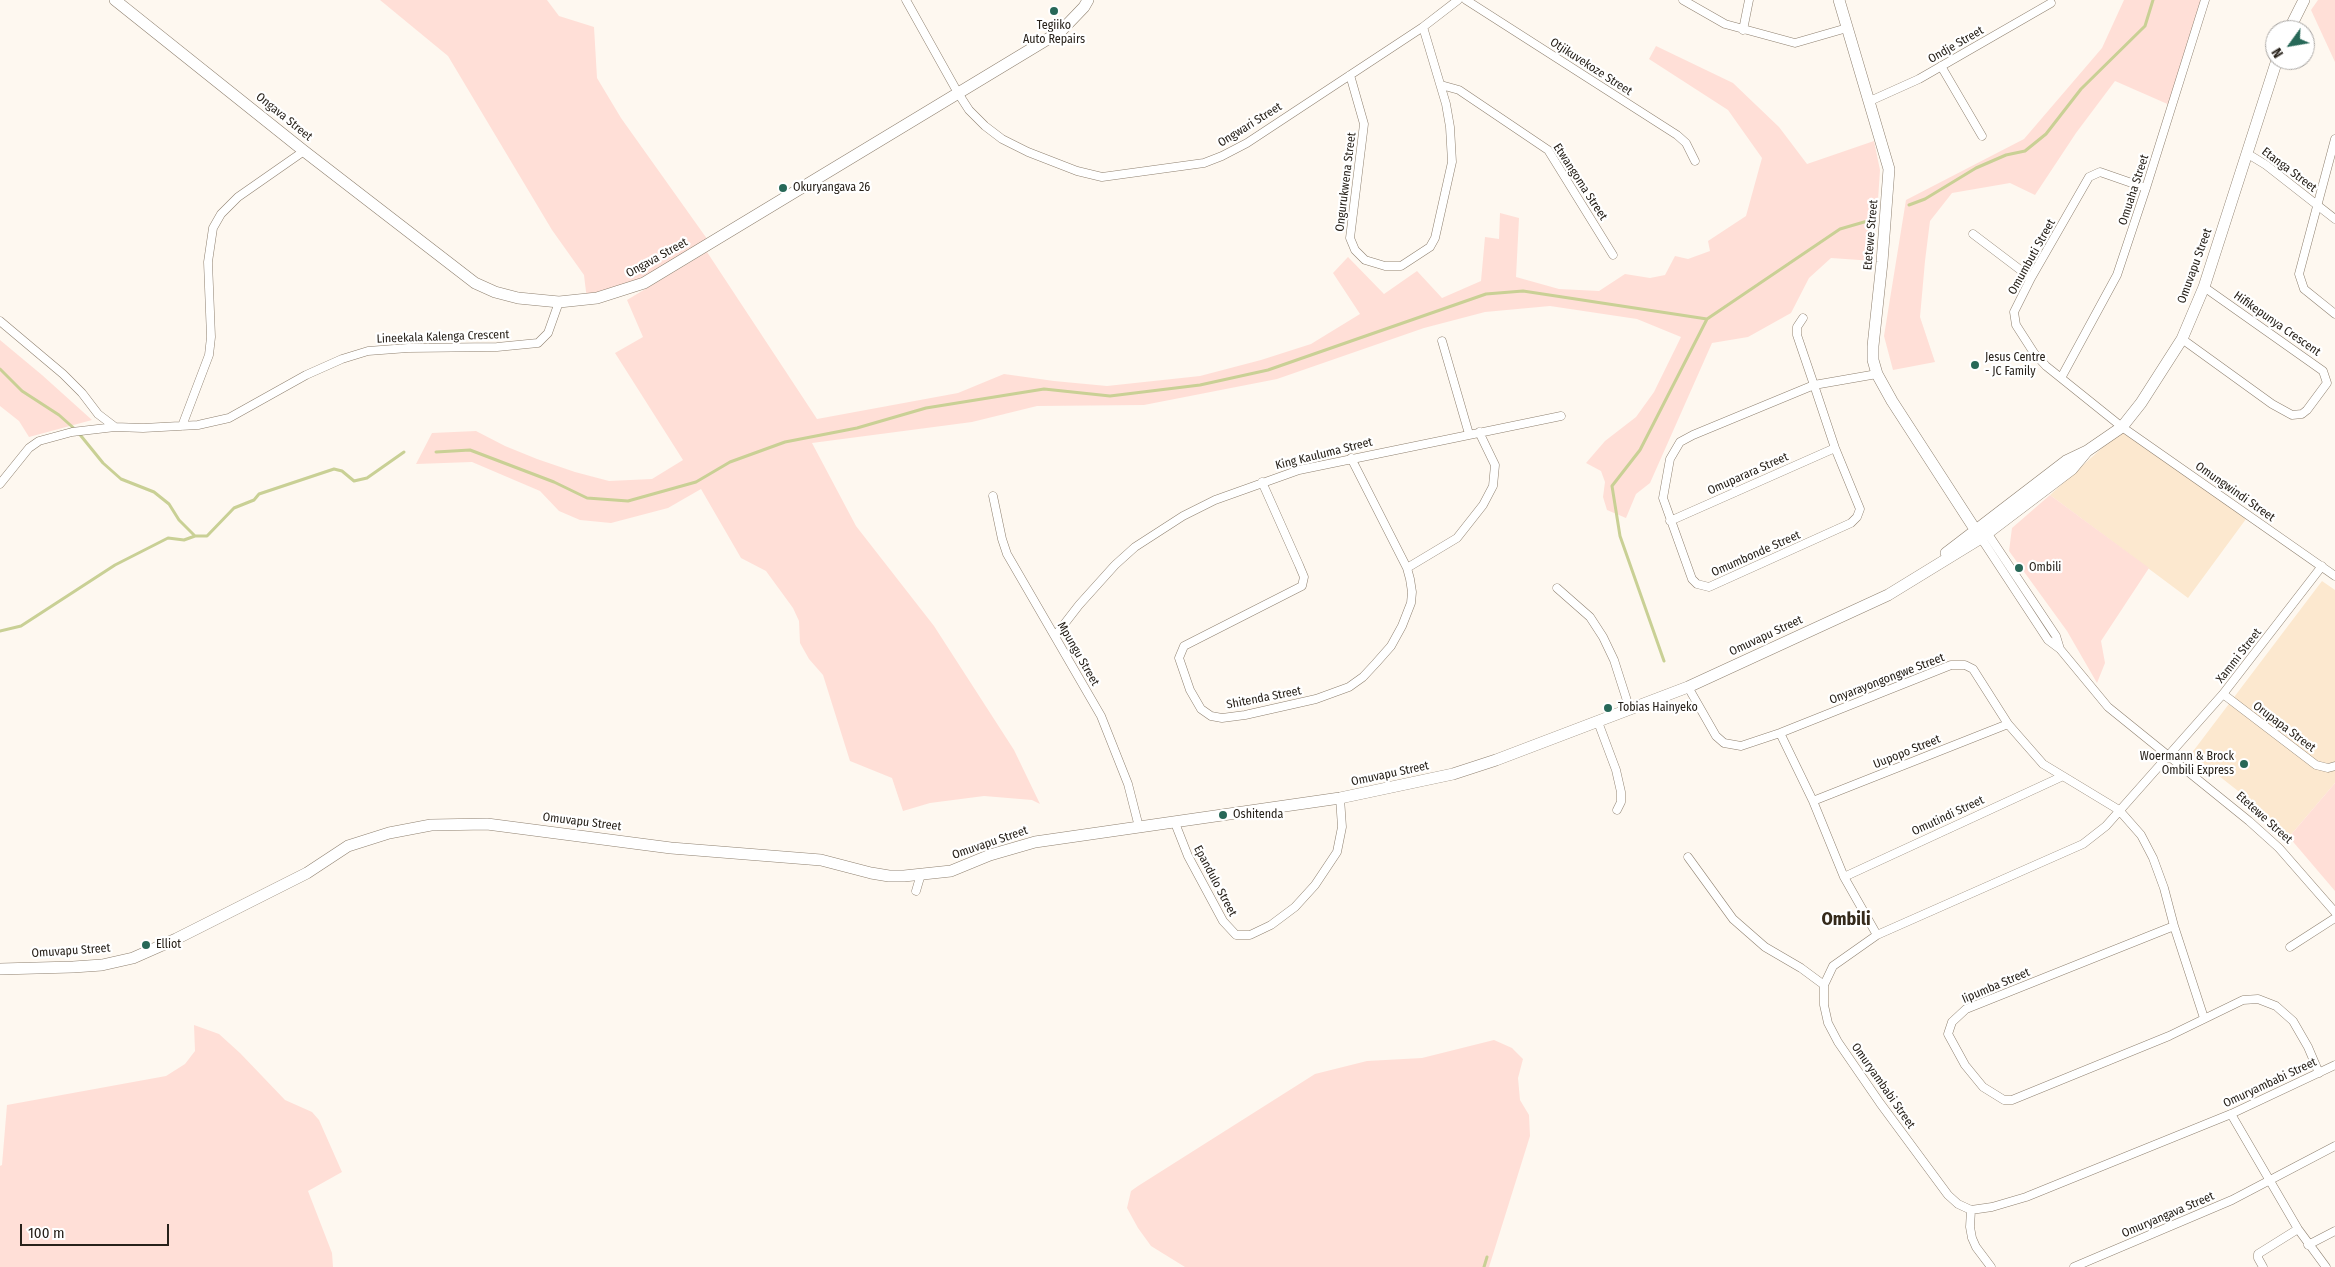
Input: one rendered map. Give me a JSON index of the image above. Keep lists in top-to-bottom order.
{
  "streets": {
    "street": [
      "Ondje Street",
      "Otjikuvekoze Street",
      "Ongava Street",
      "Ongwari Street",
      "Etanga Street",
      "Ongurukwena Street",
      "Etwangoma Street",
      "Omuaha Street",
      "Etetewe Street",
      "Omumbuti Street",
      "Omuvapu Street",
      "Hifikepunya Crescent",
      "Lineekala Kalenga Crescent",
      "King Kauluma Street",
      "Omuparara Street",
      "Omungwindi Street",
      "Omumbonde Street",
      "Mpungu Street",
      "Xammi Street",
      "Onyarayongongwe Street",
      "Shitenda Street",
      "Orupapa Street",
      "Uupopo Street",
      "Omutindi Street",
      "Epandulo Street",
      "Iipumba Street",
      "Omuryambabi Street",
      "Omuryangava Street"
    ]
  },
  "crossings": [
    ["Ondje Street", "Etetewe Street"],
    ["Ongava Street", "Ongwari Street"],
    ["Ongava Street", "Lineekala Kalenga Crescent"],
    ["Ongwari Street", "Ongurukwena Street"],
    ["Etanga Street", "Omuvapu Street"],
    ["Ongurukwena Street", "Etwangoma Street"],
    ["Omuaha Street", "Omumbuti Street"],
    ["Etetewe Street", "Omuvapu Street"],
    ["Etetewe Street", "Omumbonde Street"],
    ["Etetewe Street", "Xammi Street"],
    ["Omumbuti Street", "Omuvapu Street"],
    ["Omumbuti Street", "Omungwindi Street"],
    ["Omuvapu Street", "Hifikepunya Crescent"],
    ["Omuvapu Street", "Omungwindi Street"],
    ["Omuvapu Street", "Mpungu Street"],
    ["Omuvapu Street", "Onyarayongongwe Street"],
    ["Omuvapu Street", "Epandulo Street"],
    ["King Kauluma Street", "Mpungu Street"],
    ["King Kauluma Street", "Shitenda Street"],
    ["Omuparara Street", "Omumbonde Street"],
    ["Omungwindi Street", "Xammi Street"],
    ["Xammi Street", "Orupapa Street"],
    ["Onyarayongongwe Street", "Uupopo Street"],
    ["Onyarayongongwe Street", "Omutindi Street"],
    ["Onyarayongongwe Street", "Iipumba Street"],
    ["Iipumba Street", "Omuryambabi Street"]
  ],
  "districts": ["Ombili"],
  "places": [
    "Tegiiko Auto Repairs",
    "Okuryangava 26",
    "Jesus Centre - JC Family",
    "Ombili",
    "Tobias Hainyeko",
    "Woermann & Brock Ombili Express",
    "Oshitenda",
    "Elliot"
  ],
  "scale_bar": "100 m",
  "north": "bottom left"
}
